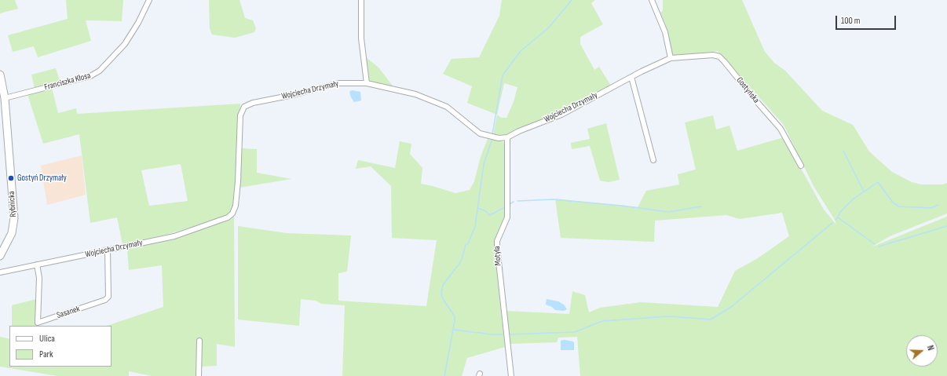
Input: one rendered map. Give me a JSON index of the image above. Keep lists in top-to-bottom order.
{
  "streets": {
    "street": [
      "Franciszka Kłosa",
      "Wojciecha Drzymały",
      "Gostyńska",
      "Rybnicka",
      "Motyla",
      "Sasanek"
    ]
  },
  "crossings": [
    ["Franciszka Kłosa", "Rybnicka"],
    ["Wojciecha Drzymały", "Gostyńska"],
    ["Wojciecha Drzymały", "Motyla"],
    ["Wojciecha Drzymały", "Sasanek"]
  ],
  "places": ["Gostyń Drzymały"],
  "legend": ["Ulica", "Park"],
  "scale_bar": "100 m",
  "north": "right"
}
